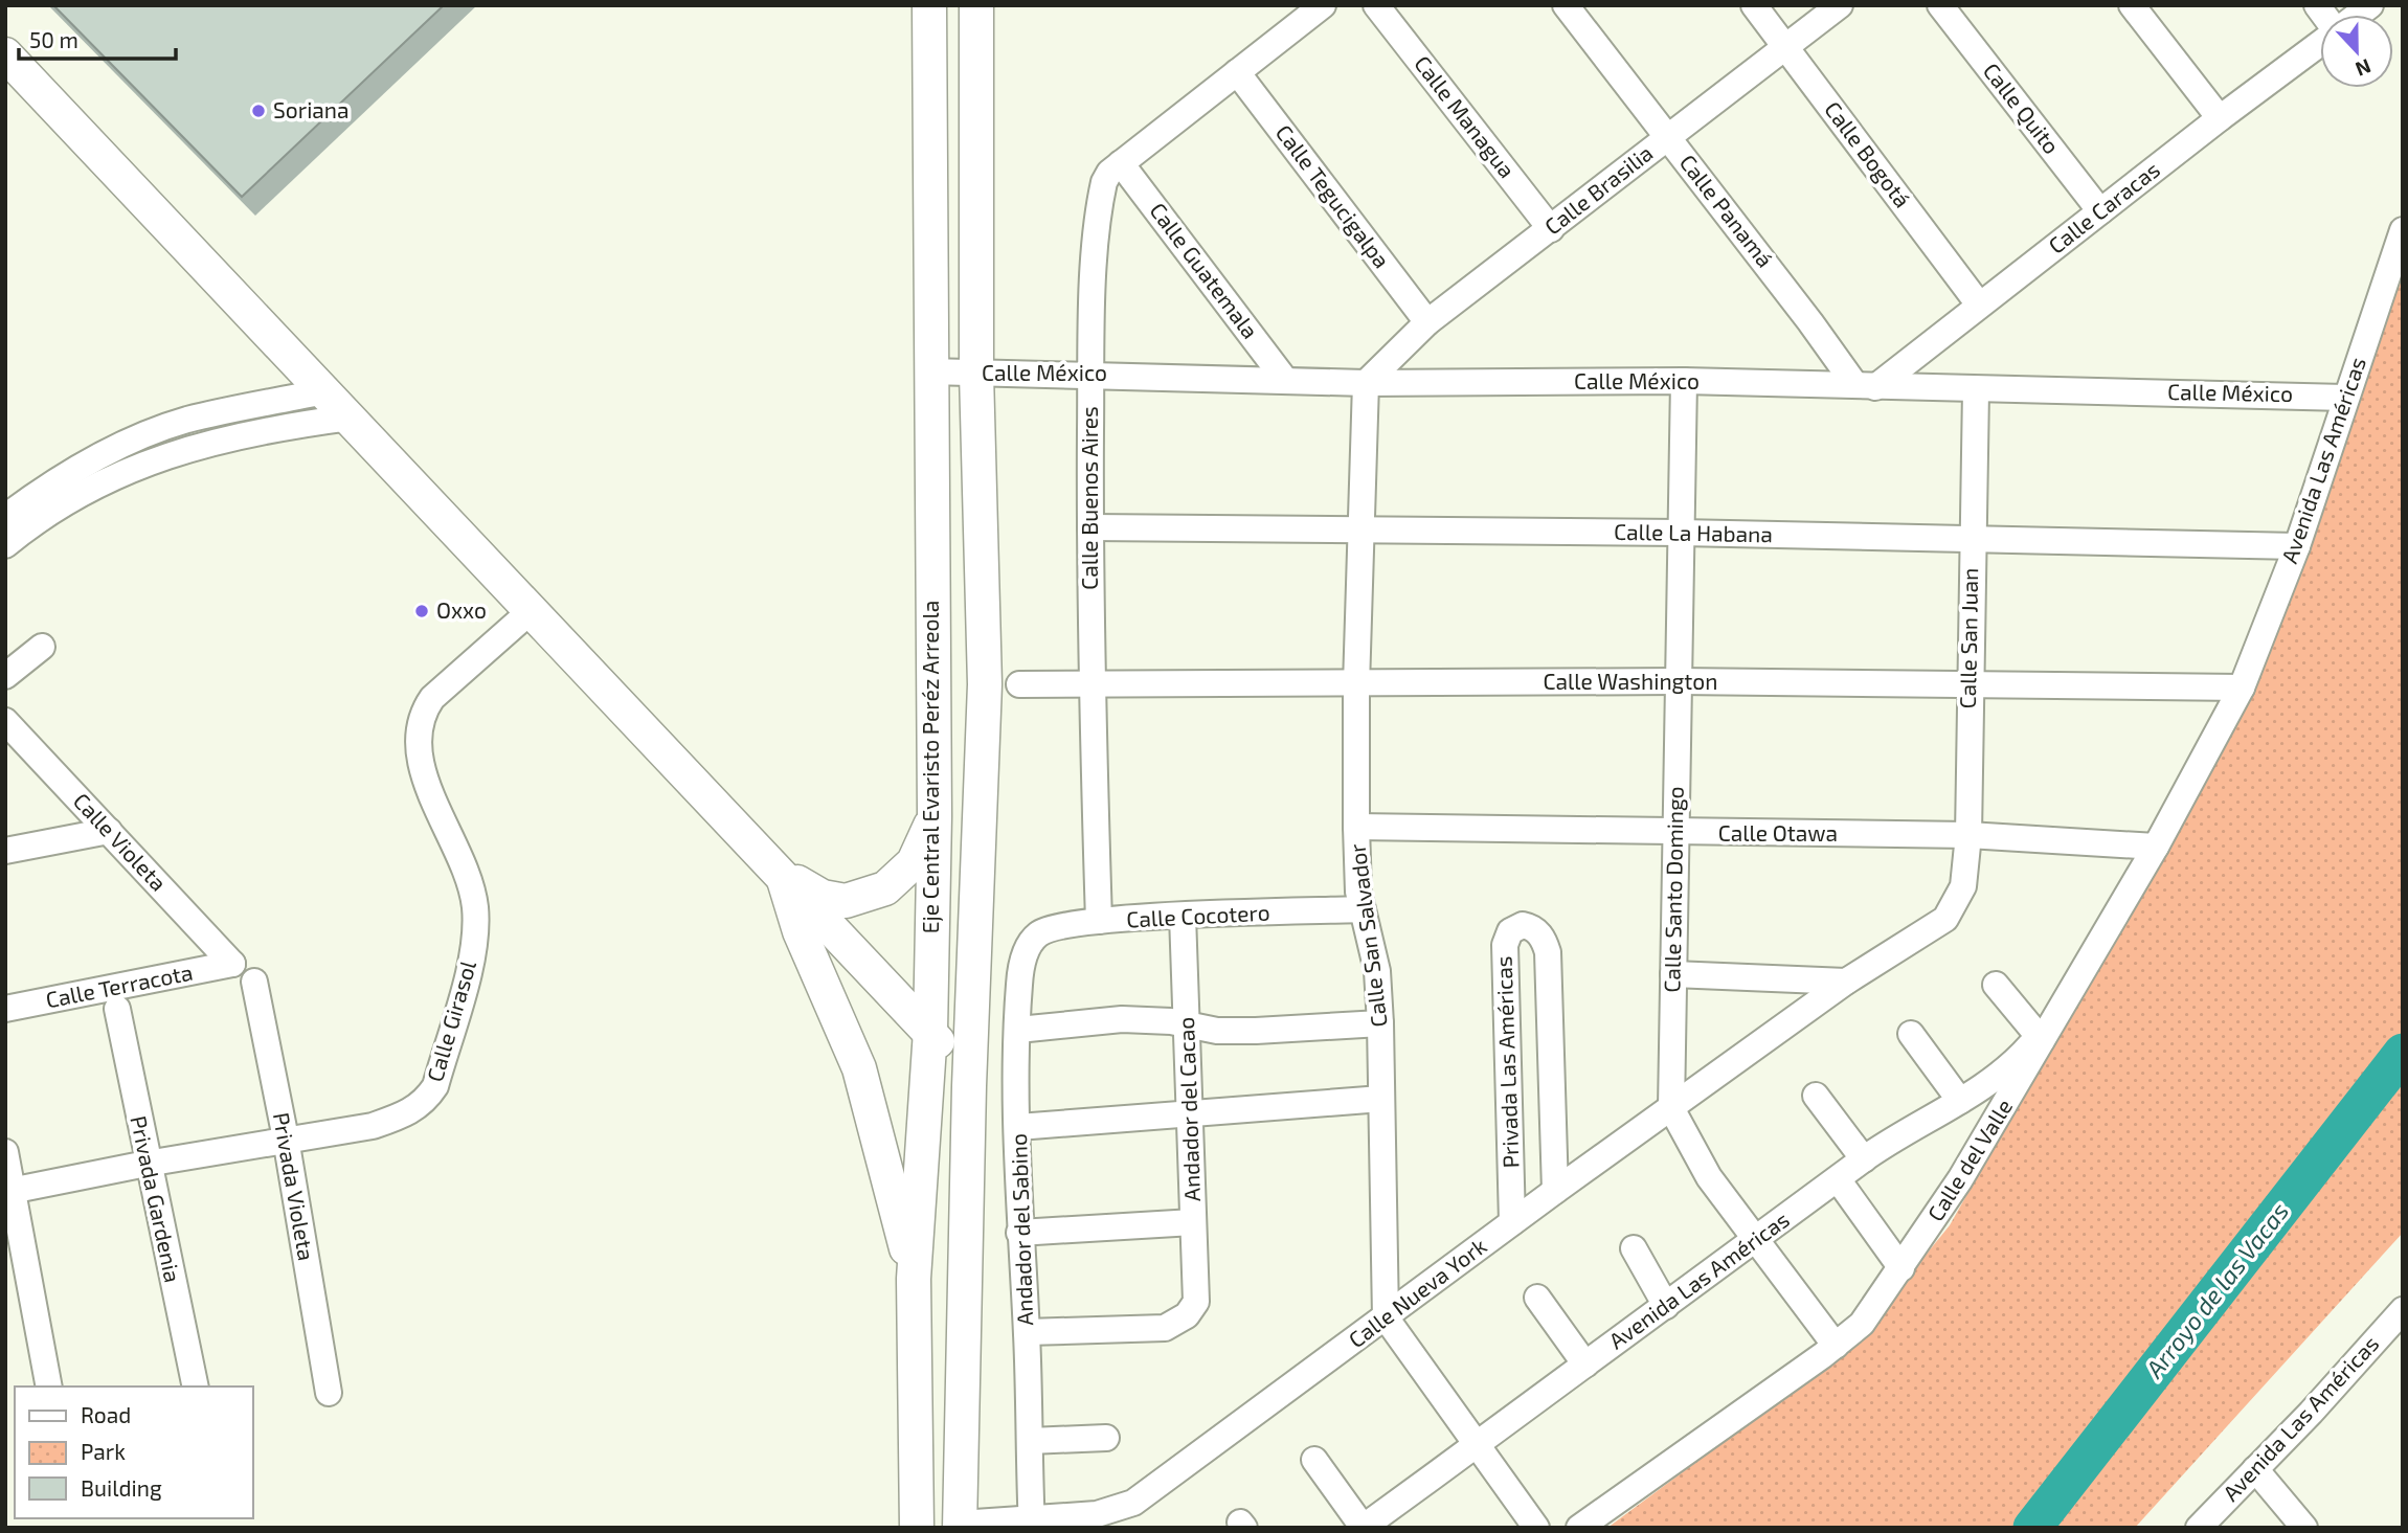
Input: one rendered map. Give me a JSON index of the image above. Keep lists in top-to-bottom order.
{
  "streets": {
    "main road": ["Eje Central Evaristo Peréz Arreola"],
    "street": [
      "Calle Quito",
      "Calle Managua",
      "Calle Bogotá",
      "Calle Brasilia",
      "Calle Tegucigalpa",
      "Calle Caracas",
      "Calle Panamá",
      "Calle Guatemala",
      "Calle México",
      "Avenida Las Américas",
      "Calle Buenos Aires",
      "Calle La Habana",
      "Calle San Juan",
      "Calle Washington",
      "Calle Otawa",
      "Calle Violeta",
      "Calle Santo Domingo",
      "Calle Cocotero",
      "Calle San Salvador",
      "Calle Terracota",
      "Calle Girasol",
      "Privada Las Américas",
      "Andador del Cacao",
      "Calle del Valle",
      "Privada Violeta",
      "Privada Gardenia",
      "Andador del Sabino",
      "Calle Nueva York"
    ]
  },
  "crossings": [
    ["Calle Quito", "Calle Caracas"],
    ["Calle Managua", "Calle Brasilia"],
    ["Calle Bogotá", "Calle Brasilia"],
    ["Calle Bogotá", "Calle Caracas"],
    ["Calle Brasilia", "Calle Tegucigalpa"],
    ["Calle Brasilia", "Calle Panamá"],
    ["Calle Brasilia", "Calle México"],
    ["Calle Brasilia", "Calle San Salvador"],
    ["Calle Tegucigalpa", "Calle Buenos Aires"],
    ["Calle Caracas", "Calle Panamá"],
    ["Calle Caracas", "Calle México"],
    ["Calle Panamá", "Calle México"],
    ["Calle Guatemala", "Calle México"],
    ["Calle Guatemala", "Calle Buenos Aires"],
    ["Calle México", "Avenida Las Américas"],
    ["Calle México", "Calle Buenos Aires"],
    ["Calle México", "Calle San Juan"],
    ["Calle México", "Eje Central Evaristo Peréz Arreola"],
    ["Calle México", "Calle Santo Domingo"],
    ["Calle México", "Calle San Salvador"],
    ["Avenida Las Américas", "Calle La Habana"],
    ["Avenida Las Américas", "Calle Washington"],
    ["Avenida Las Américas", "Calle Santo Domingo"],
    ["Avenida Las Américas", "Calle del Valle"],
    ["Calle Buenos Aires", "Calle La Habana"],
    ["Calle Buenos Aires", "Calle Washington"],
    ["Calle Buenos Aires", "Calle Cocotero"],
    ["Calle La Habana", "Calle San Juan"],
    ["Calle La Habana", "Calle Santo Domingo"],
    ["Calle La Habana", "Calle San Salvador"],
    ["Calle San Juan", "Calle Washington"],
    ["Calle San Juan", "Calle Otawa"],
    ["Calle San Juan", "Calle Nueva York"],
    ["Calle Washington", "Calle Santo Domingo"],
    ["Calle Washington", "Calle San Salvador"],
    ["Calle Washington", "Calle del Valle"],
    ["Eje Central Evaristo Peréz Arreola", "Calle Nueva York"],
    ["Calle Otawa", "Calle Santo Domingo"],
    ["Calle Otawa", "Calle San Salvador"],
    ["Calle Otawa", "Calle del Valle"],
    ["Calle Violeta", "Calle Terracota"],
    ["Calle Santo Domingo", "Calle del Valle"],
    ["Calle Santo Domingo", "Calle Nueva York"],
    ["Calle Cocotero", "Calle San Salvador"],
    ["Calle Cocotero", "Andador del Cacao"],
    ["Calle Cocotero", "Andador del Sabino"],
    ["Calle San Salvador", "Calle Nueva York"],
    ["Calle Girasol", "Privada Violeta"],
    ["Calle Girasol", "Privada Gardenia"],
    ["Privada Las Américas", "Calle Nueva York"],
    ["Andador del Cacao", "Andador del Sabino"],
    ["Andador del Sabino", "Calle Nueva York"]
  ],
  "water": ["Arroyo de las Vacas"],
  "places": ["Soriana", "Oxxo"],
  "legend": ["Road", "Park", "Building"],
  "scale_bar": "50 m",
  "north": "bottom"
}
